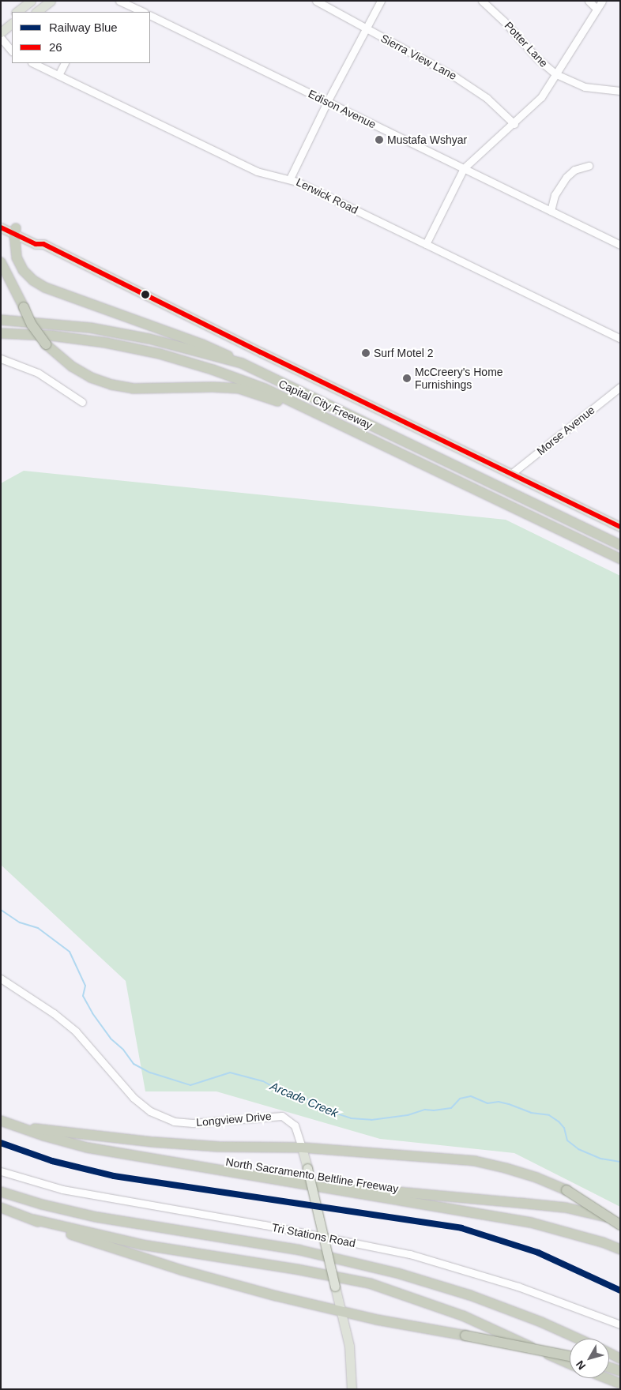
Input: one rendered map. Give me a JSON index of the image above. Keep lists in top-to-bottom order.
{
  "streets": {
    "highway": ["Capital City Freeway", "North Sacramento Beltline Freeway"],
    "main road": ["Longview Drive"],
    "street": [
      "Potter Lane",
      "Sierra View Lane",
      "Edison Avenue",
      "Lerwick Road",
      "Morse Avenue",
      "Tri Stations Road"
    ]
  },
  "water": ["Arcade Creek"],
  "places": ["Mustafa Wshyar", "Surf Motel 2", "McCreery's Home Furnishings"],
  "lines": ["transit line 26", "rail line Blue"],
  "legend": ["Railway Blue", "26"],
  "north": "bottom left"
}
